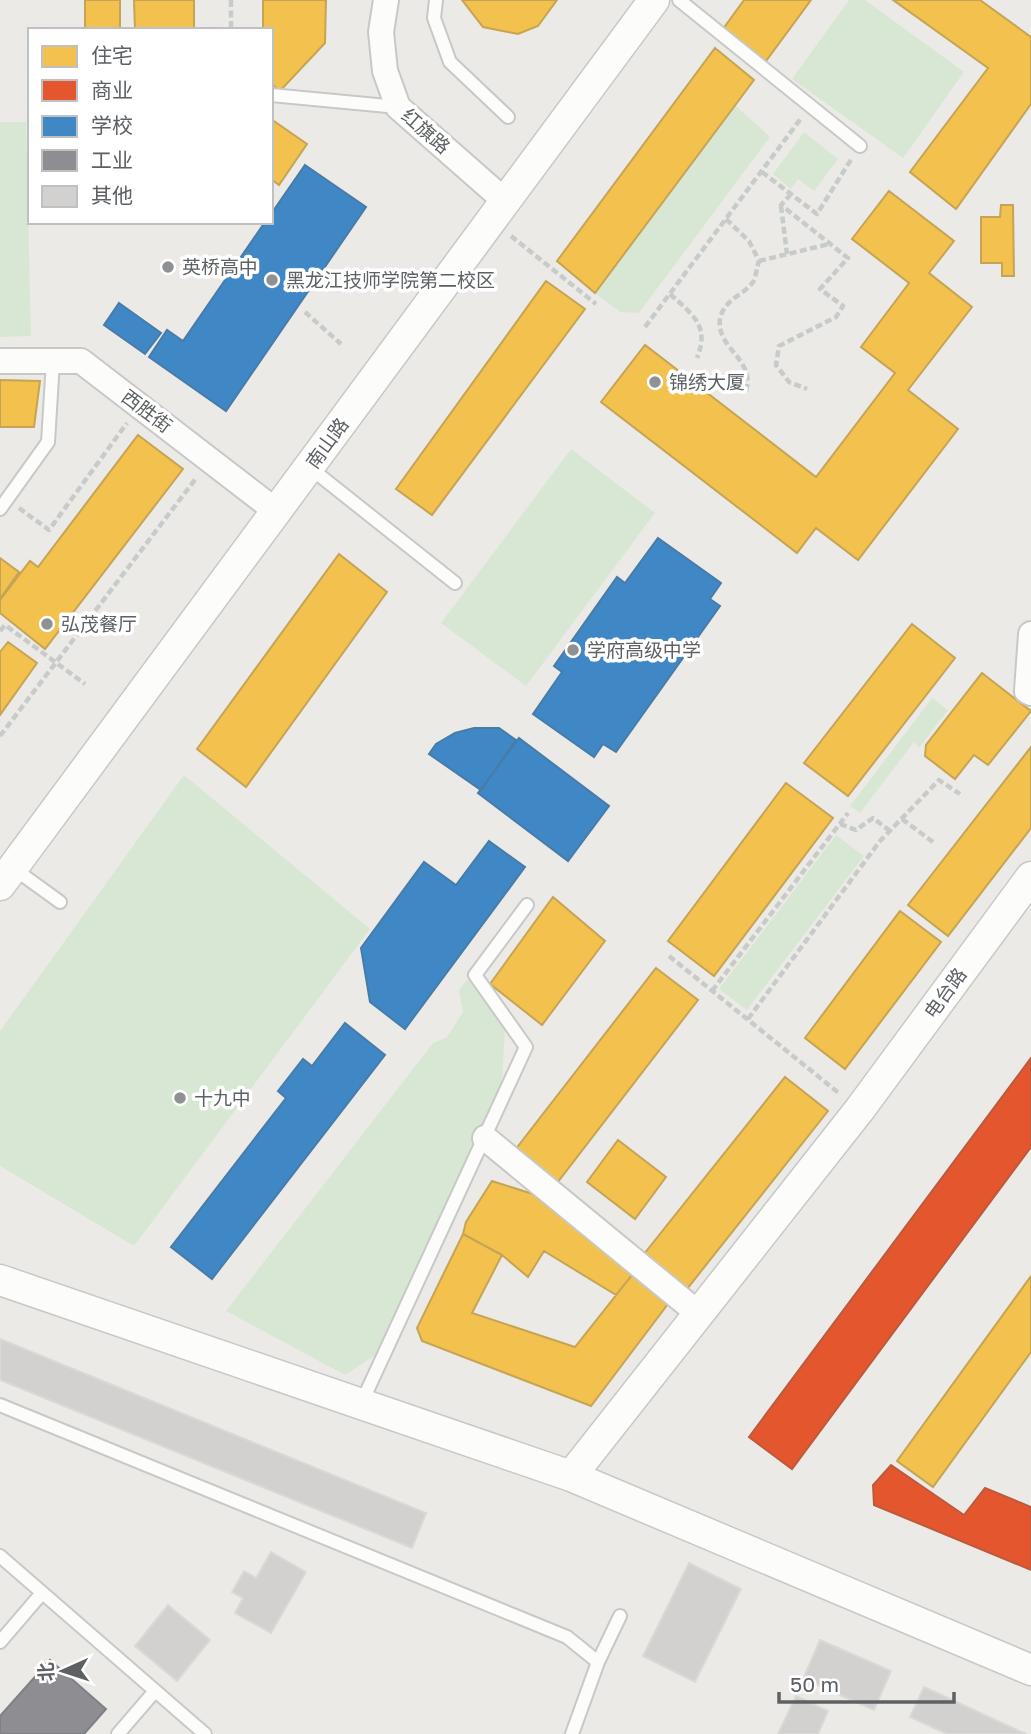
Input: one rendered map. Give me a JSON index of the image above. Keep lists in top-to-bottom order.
{
  "streets": {
    "street": [
      "红旗路",
      "西胜街",
      "南山路",
      "电台路"
    ]
  },
  "crossings": [
    ["红旗路", "南山路"],
    ["西胜街", "南山路"]
  ],
  "places": [
    "英桥高中",
    "黑龙江技师学院第二校区",
    "锦绣大厦",
    "弘茂餐厅",
    "学府高级中学",
    "十九中"
  ],
  "legend": [
    "住宅",
    "商业",
    "学校",
    "工业",
    "其他"
  ],
  "scale_bar": "50 m",
  "north": "left"
}
